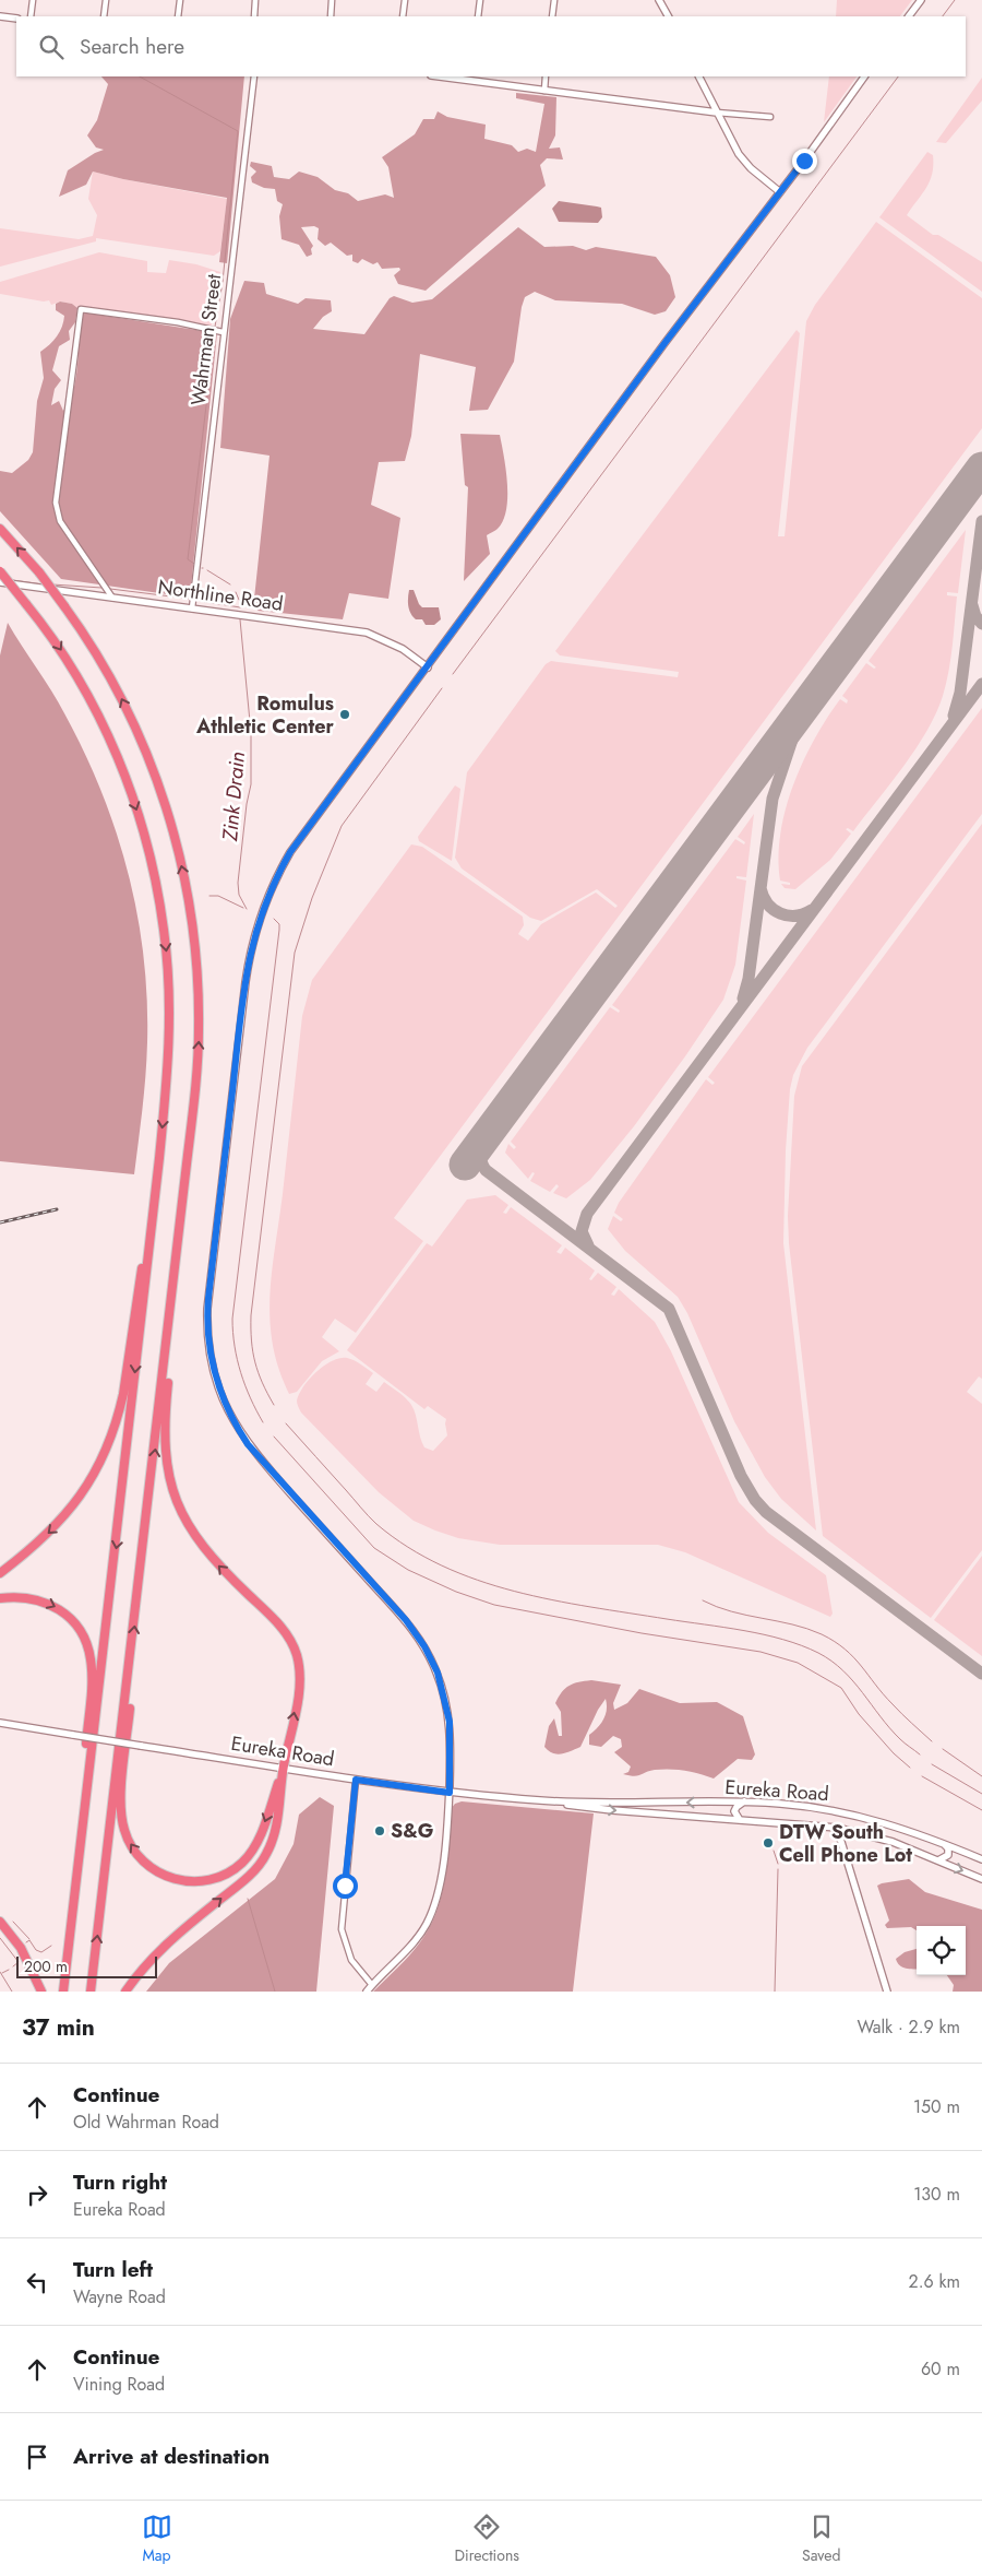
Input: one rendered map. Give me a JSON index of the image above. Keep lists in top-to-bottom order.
{
  "streets": {
    "main road": ["Northline Road", "Eureka Road"],
    "street": ["Wahrman Street"]
  },
  "crossings": [
    ["Wahrman Street", "Northline Road"]
  ],
  "water": ["Zink Drain"],
  "places": ["Romulus Athletic Center", "S&G", "DTW South Cell Phone Lot"],
  "scale_bar": "200 m",
  "page": {
    "search": "Search here",
    "scale": "200 m",
    "heading": ["37 min", "Walk · 2.9 km"],
    "list": [
      ["Continue", "Old Wahrman Road", "150 m"],
      ["Turn right", "Eureka Road", "130 m"],
      ["Turn left", "Wayne Road", "2.6 km"],
      ["Continue", "Vining Road", "60 m"],
      "Arrive at destination"
    ],
    "nav": ["Map", "Directions", "Saved"]
  }
}
